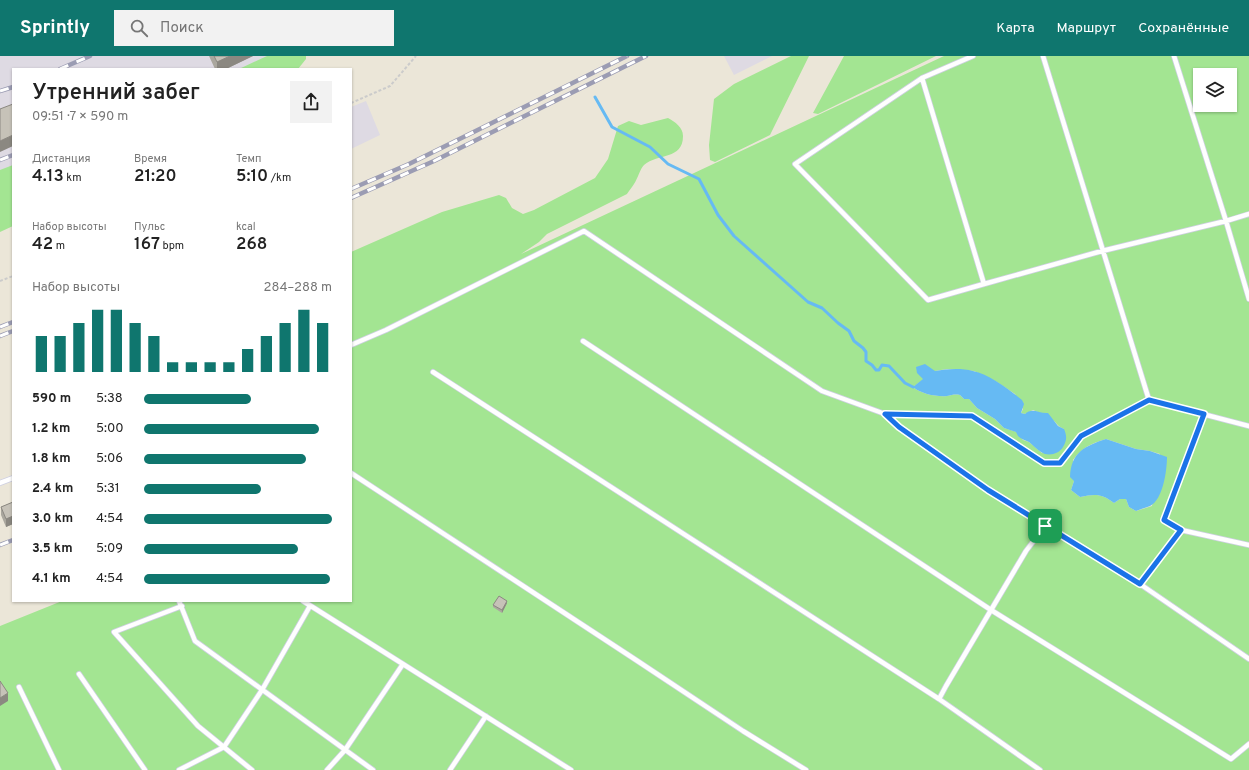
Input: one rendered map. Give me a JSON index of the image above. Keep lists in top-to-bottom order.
{
  "page": {
    "header": "Sprintly",
    "search": "Поиск",
    "nav": ["Карта", "Маршрут", "Сохранённые"],
    "heading": ["Утренний забег", "09:51 · 7 × 590 m"],
    "stats": [
      ["Дистанция", "4.13 km"],
      ["Время", "21:20"],
      ["Темп", "5:10 /km"],
      ["Набор высоты", "42 m"],
      ["Пульс", "167 bpm"],
      ["kcal", "268"]
    ],
    "chart": ["Набор высоты", "284–288 m"],
    "list": [
      {
        "name": "590 m",
        "note": "5:38"
      },
      {
        "name": "1.2 km",
        "note": "5:00"
      },
      {
        "name": "1.8 km",
        "note": "5:06"
      },
      {
        "name": "2.4 km",
        "note": "5:31"
      },
      {
        "name": "3.0 km",
        "note": "4:54"
      },
      {
        "name": "3.5 km",
        "note": "5:09"
      },
      {
        "name": "4.1 km",
        "note": "4:54"
      }
    ]
  }
}
